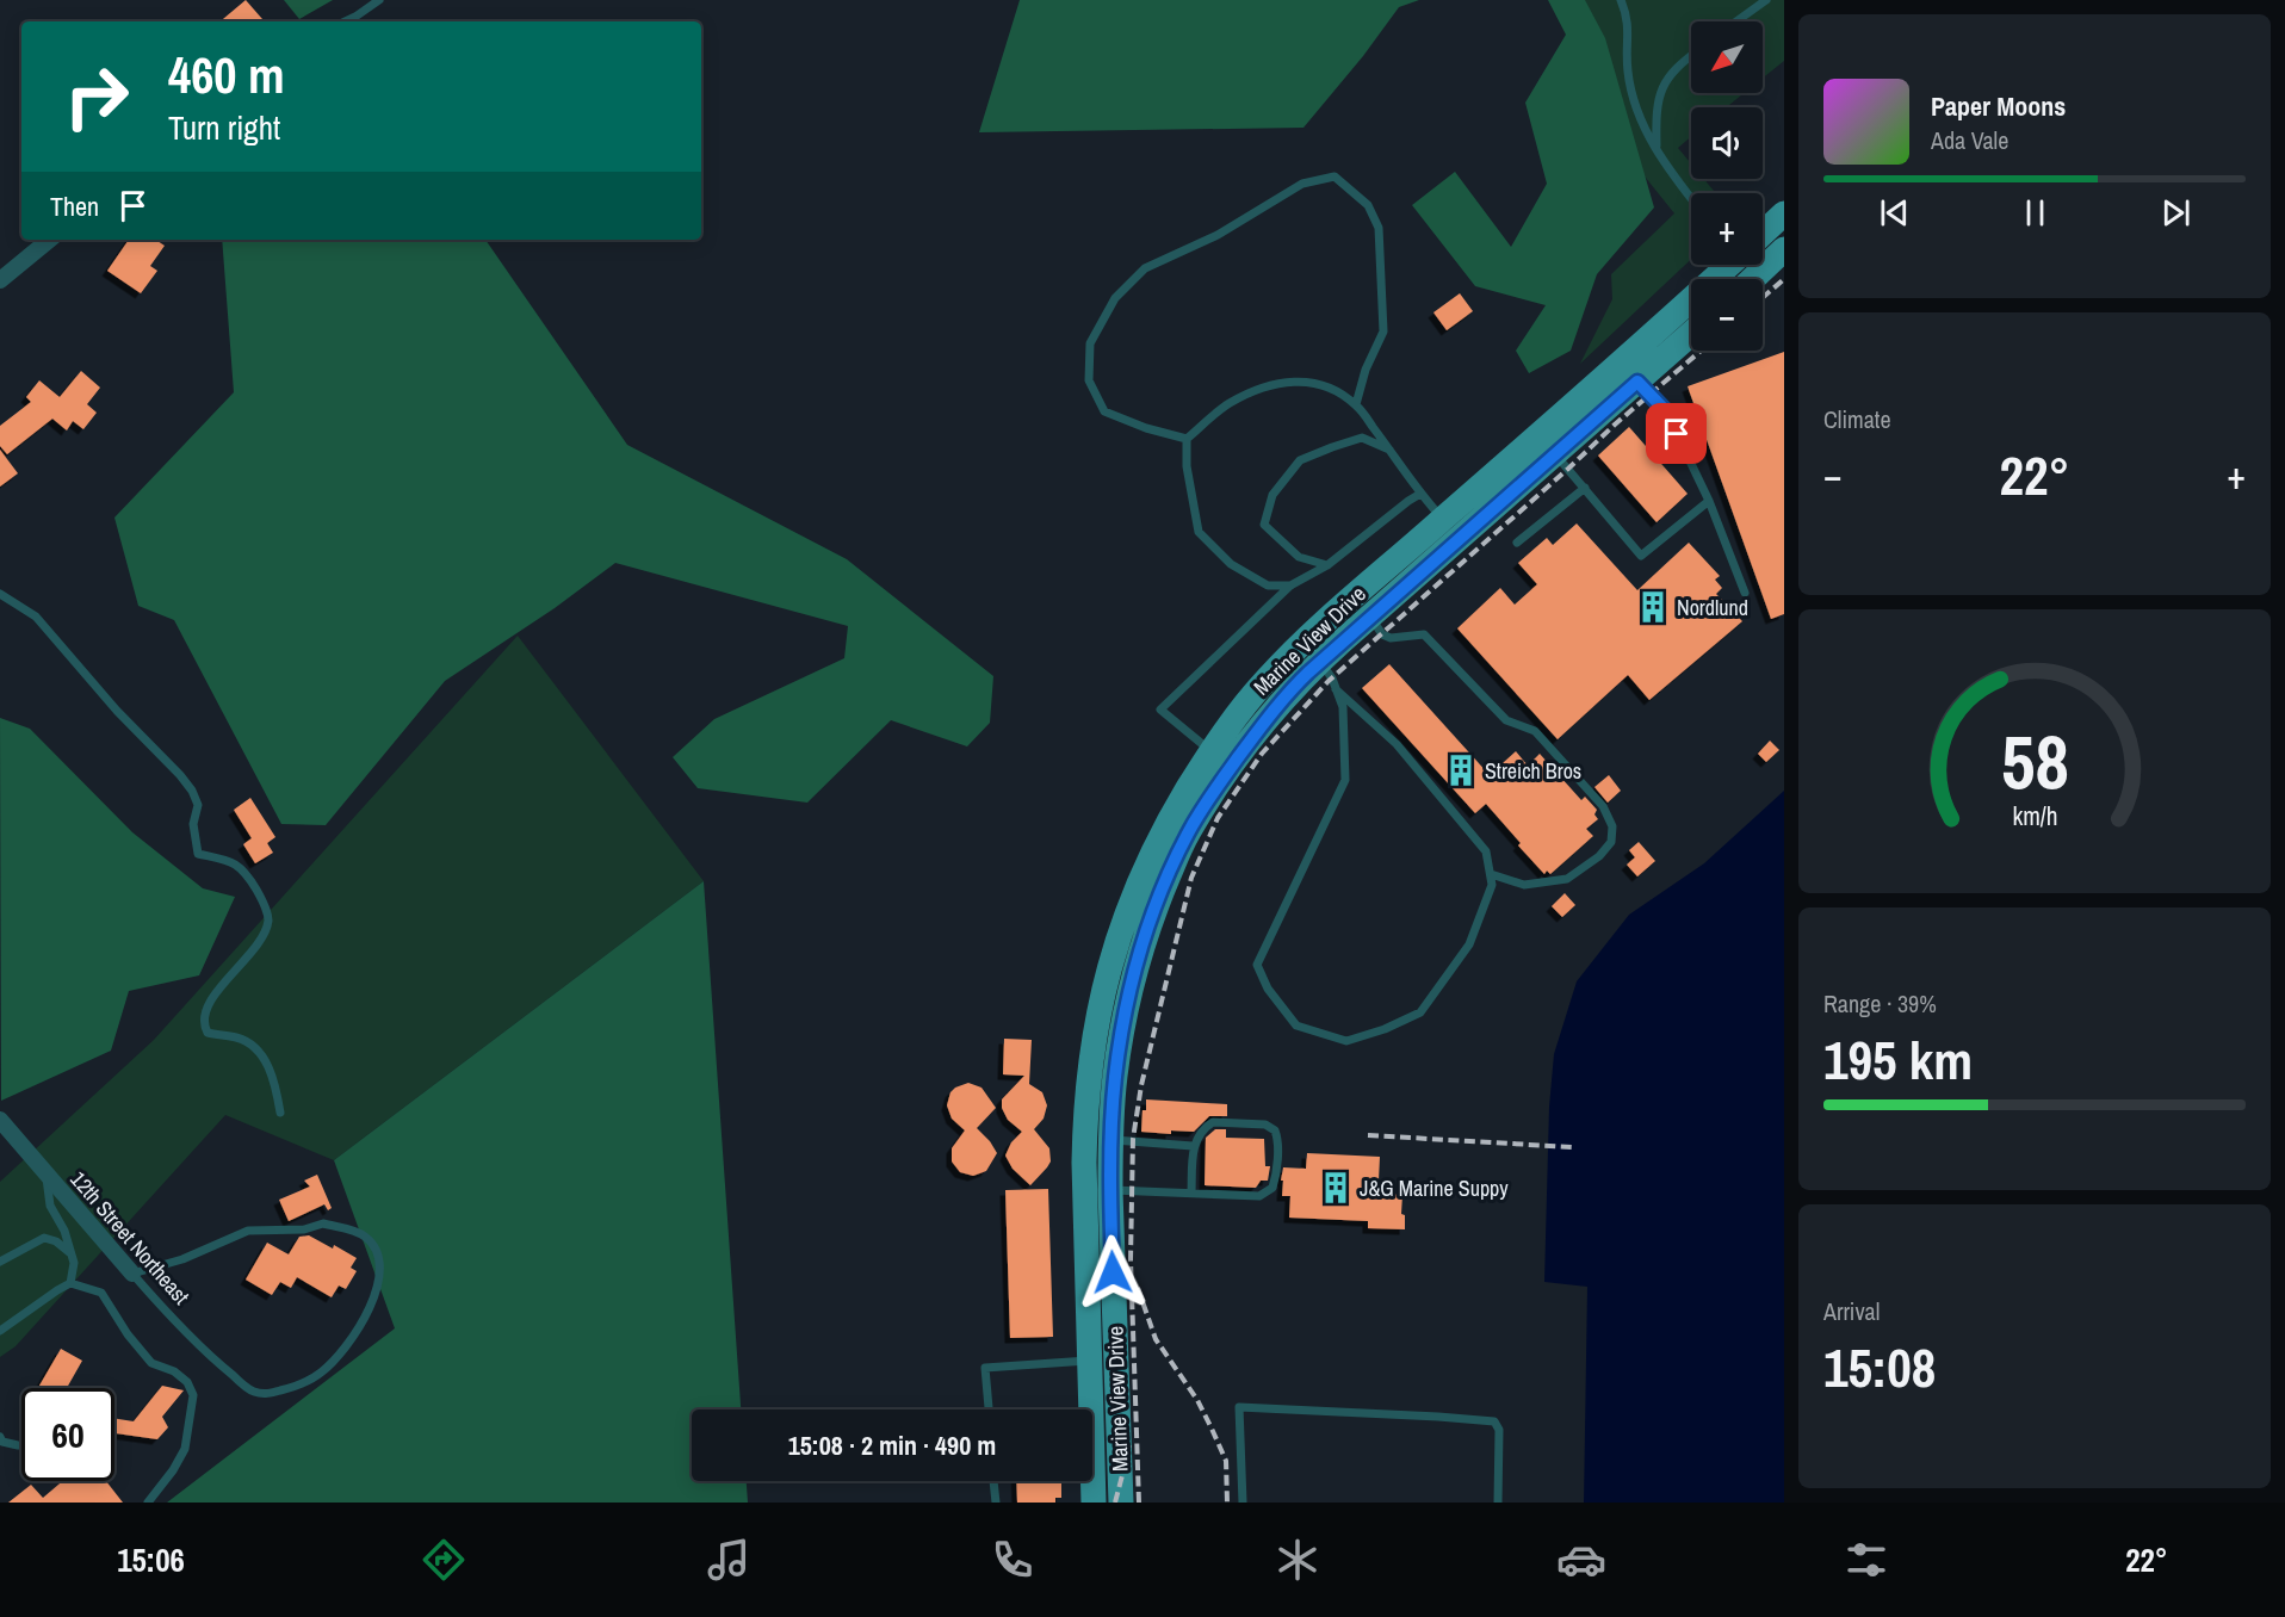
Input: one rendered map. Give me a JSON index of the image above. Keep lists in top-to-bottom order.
{
  "streets": {
    "main road": ["Marine View Drive"],
    "street": ["12th Street Northeast"]
  },
  "places": {
    "building": ["Nordlund", "Streich Bros", "J&G Marine Suppy"]
  },
  "north": "bottom left",
  "page": {
    "map_buttons": ["+", "−"],
    "turn": ["460 m", "Turn right"],
    "song": ["Paper Moons", "Ada Vale"],
    "then": "Then",
    "tile": [
      "Climate",
      ["Range · 39%", "195 km"],
      ["Arrival", "15:08"]
    ],
    "heat": ["−", "22°", "+"],
    "limit": "60",
    "trip": "15:08 · 2 min · 490 m",
    "tabs": ["15:06", "22°"],
    "gauge": ["58", "km/h"]
  }
}
